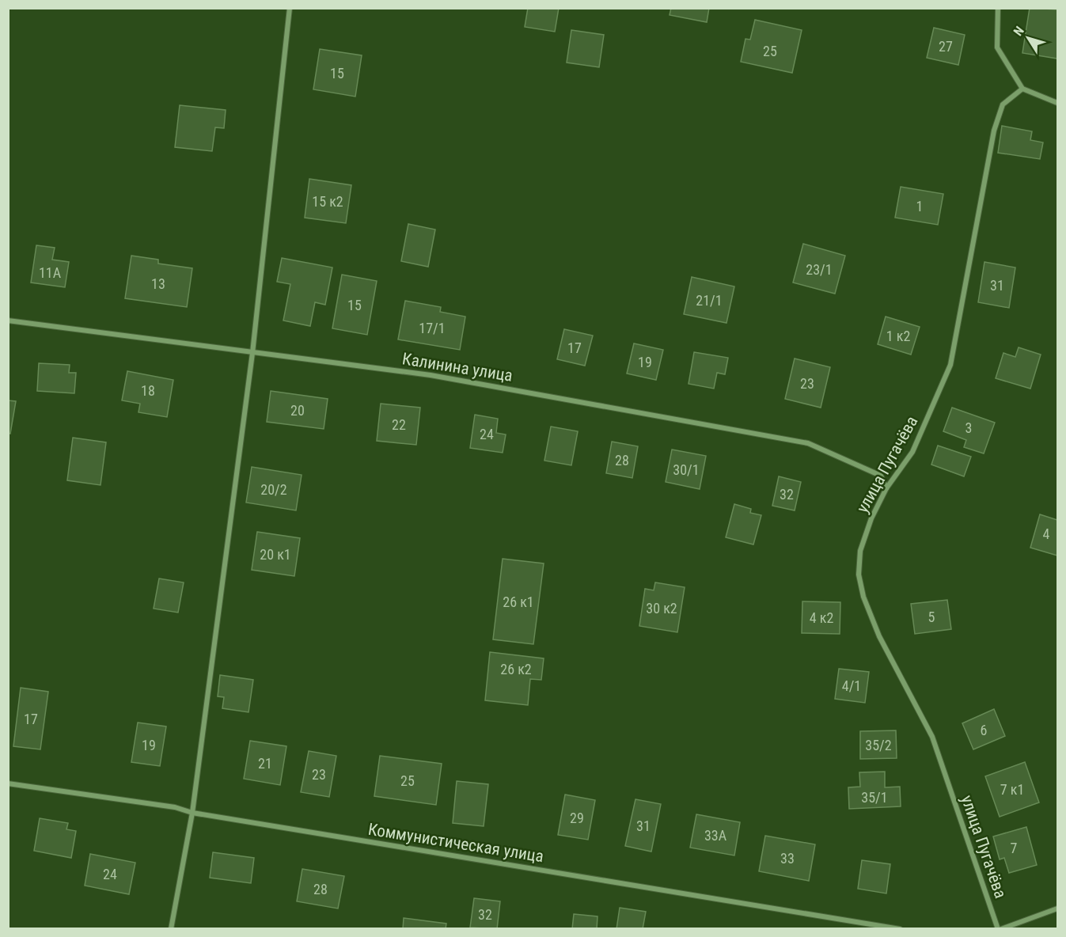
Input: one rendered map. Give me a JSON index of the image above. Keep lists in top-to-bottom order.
{
  "streets": {
    "street": ["Калинина улица", "улица Пугачёва", "Коммунистическая улица"]
  },
  "crossings": [
    ["Калинина улица", "улица Пугачёва"]
  ],
  "house_numbers": [
    "27",
    "25",
    "15",
    "15 к2",
    "1",
    "23/1",
    "11А",
    "13",
    "31",
    "21/1",
    "15",
    "17/1",
    "1 к2",
    "17",
    "19",
    "23",
    "18",
    "20",
    "22",
    "3",
    "24",
    "28",
    "30/1",
    "20/2",
    "32",
    "4",
    "20 к1",
    "26 к1",
    "30 к2",
    "5",
    "4 к2",
    "26 к2",
    "4/1",
    "17",
    "6",
    "19",
    "35/2",
    "21",
    "23",
    "25",
    "7 к1",
    "35/1",
    "29",
    "31",
    "33А",
    "7",
    "33",
    "24",
    "28",
    "32"
  ],
  "north": "top left"
}
